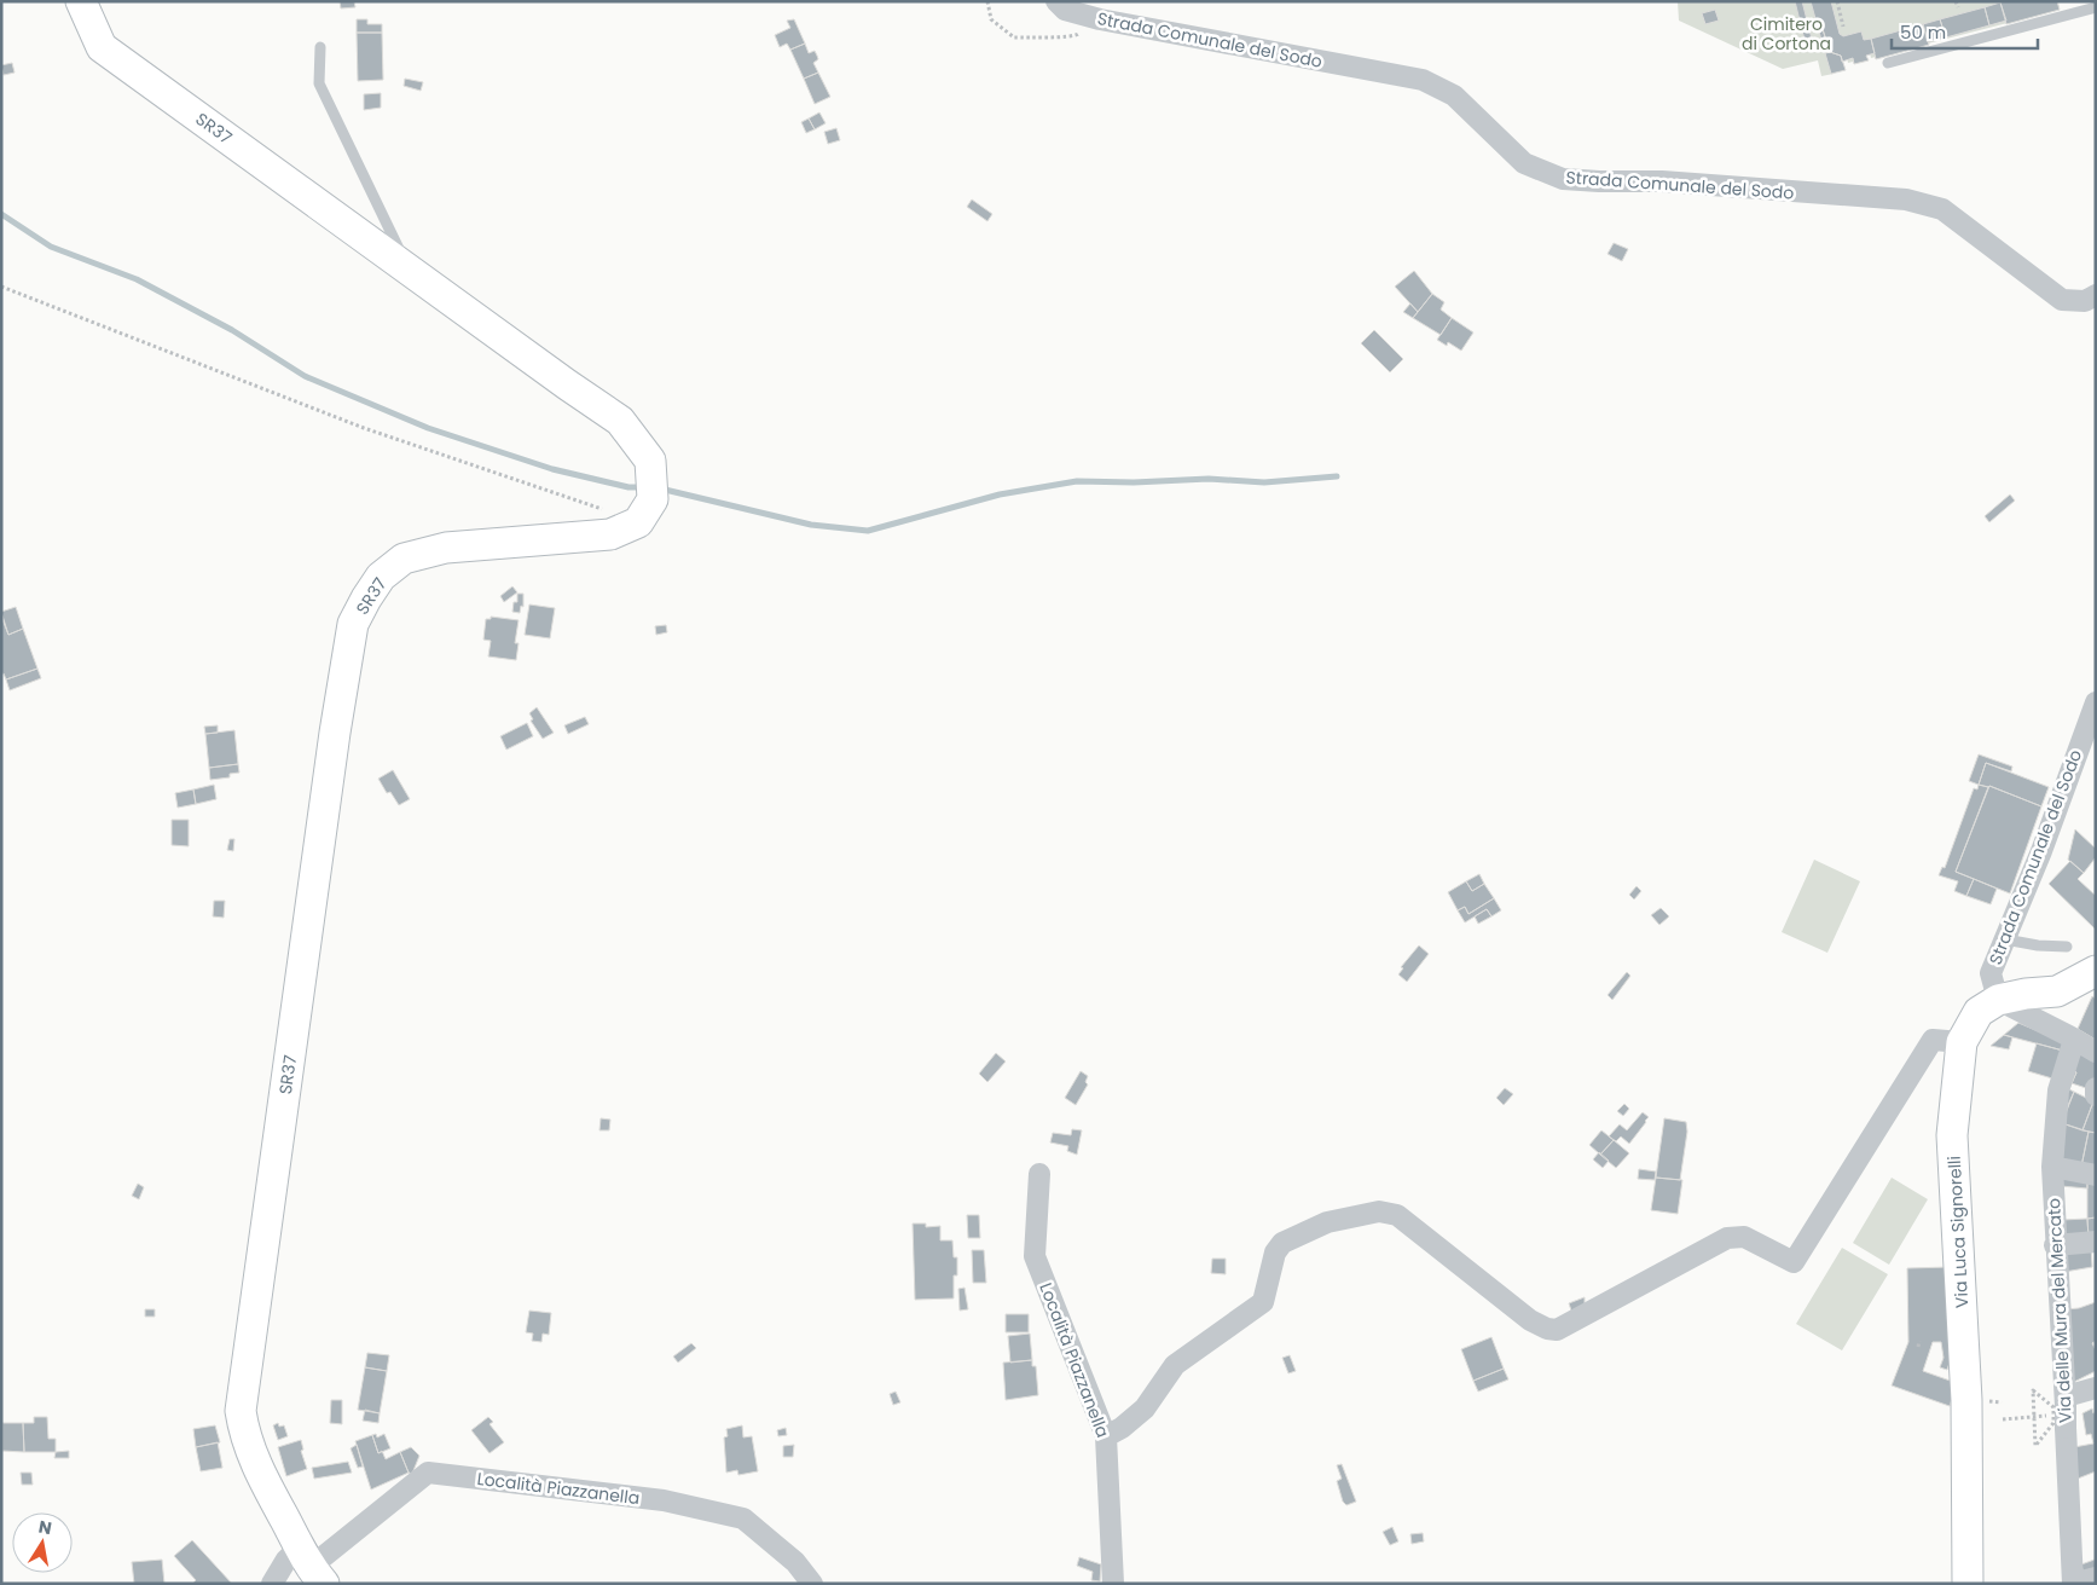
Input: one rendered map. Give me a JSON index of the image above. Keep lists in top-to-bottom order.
{
  "streets": {
    "street": [
      "Strada Comunale del Sodo",
      "SR37",
      "Via Luca Signorelli",
      "Via delle Mura del Mercato",
      "Località Piazzanella"
    ]
  },
  "crossings": [
    ["Strada Comunale del Sodo", "Via Luca Signorelli"],
    ["SR37", "Località Piazzanella"]
  ],
  "parks": ["Cimitero di Cortona"],
  "scale_bar": "50 m",
  "north": "top"
}
